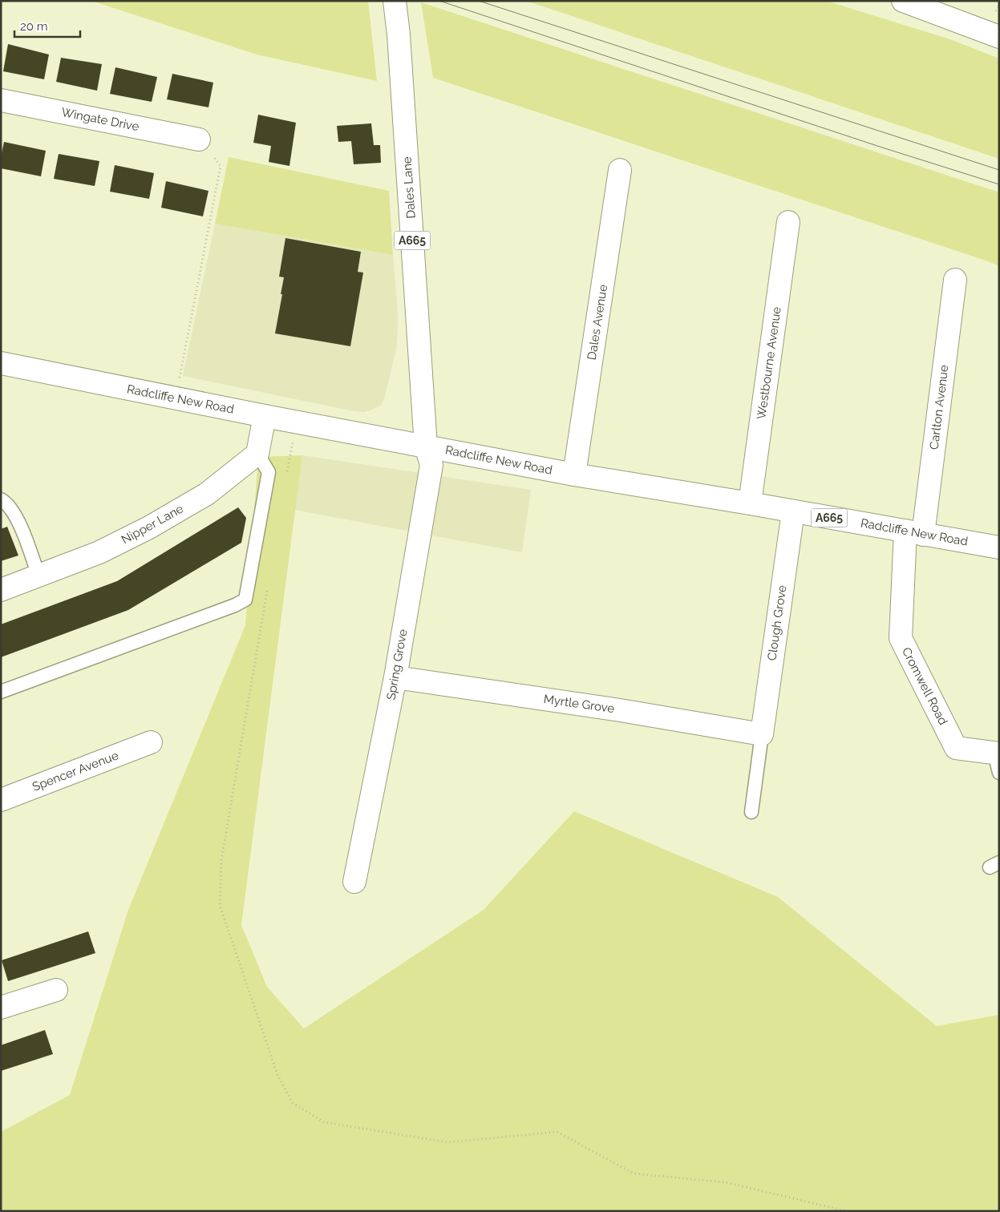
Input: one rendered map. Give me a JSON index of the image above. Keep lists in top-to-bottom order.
{
  "streets": {
    "street": [
      "Wingate Drive",
      "Dales Lane",
      "A665",
      "Dales Avenue",
      "Westbourne Avenue",
      "Radcliffe New Road",
      "Carlton Avenue",
      "Nipper Lane",
      "Clough Grove",
      "Spring Grove",
      "Cromwell Road",
      "Myrtle Grove",
      "Spencer Avenue"
    ]
  },
  "crossings": [
    ["Dales Lane", "Radcliffe New Road"],
    ["Dales Lane", "Spring Grove"],
    ["Dales Avenue", "Radcliffe New Road"],
    ["Westbourne Avenue", "Radcliffe New Road"],
    ["Radcliffe New Road", "Carlton Avenue"],
    ["Radcliffe New Road", "Clough Grove"],
    ["Radcliffe New Road", "Spring Grove"],
    ["Radcliffe New Road", "Cromwell Road"],
    ["Carlton Avenue", "Cromwell Road"],
    ["Clough Grove", "Myrtle Grove"],
    ["Spring Grove", "Myrtle Grove"]
  ],
  "scale_bar": "20 m"
}
